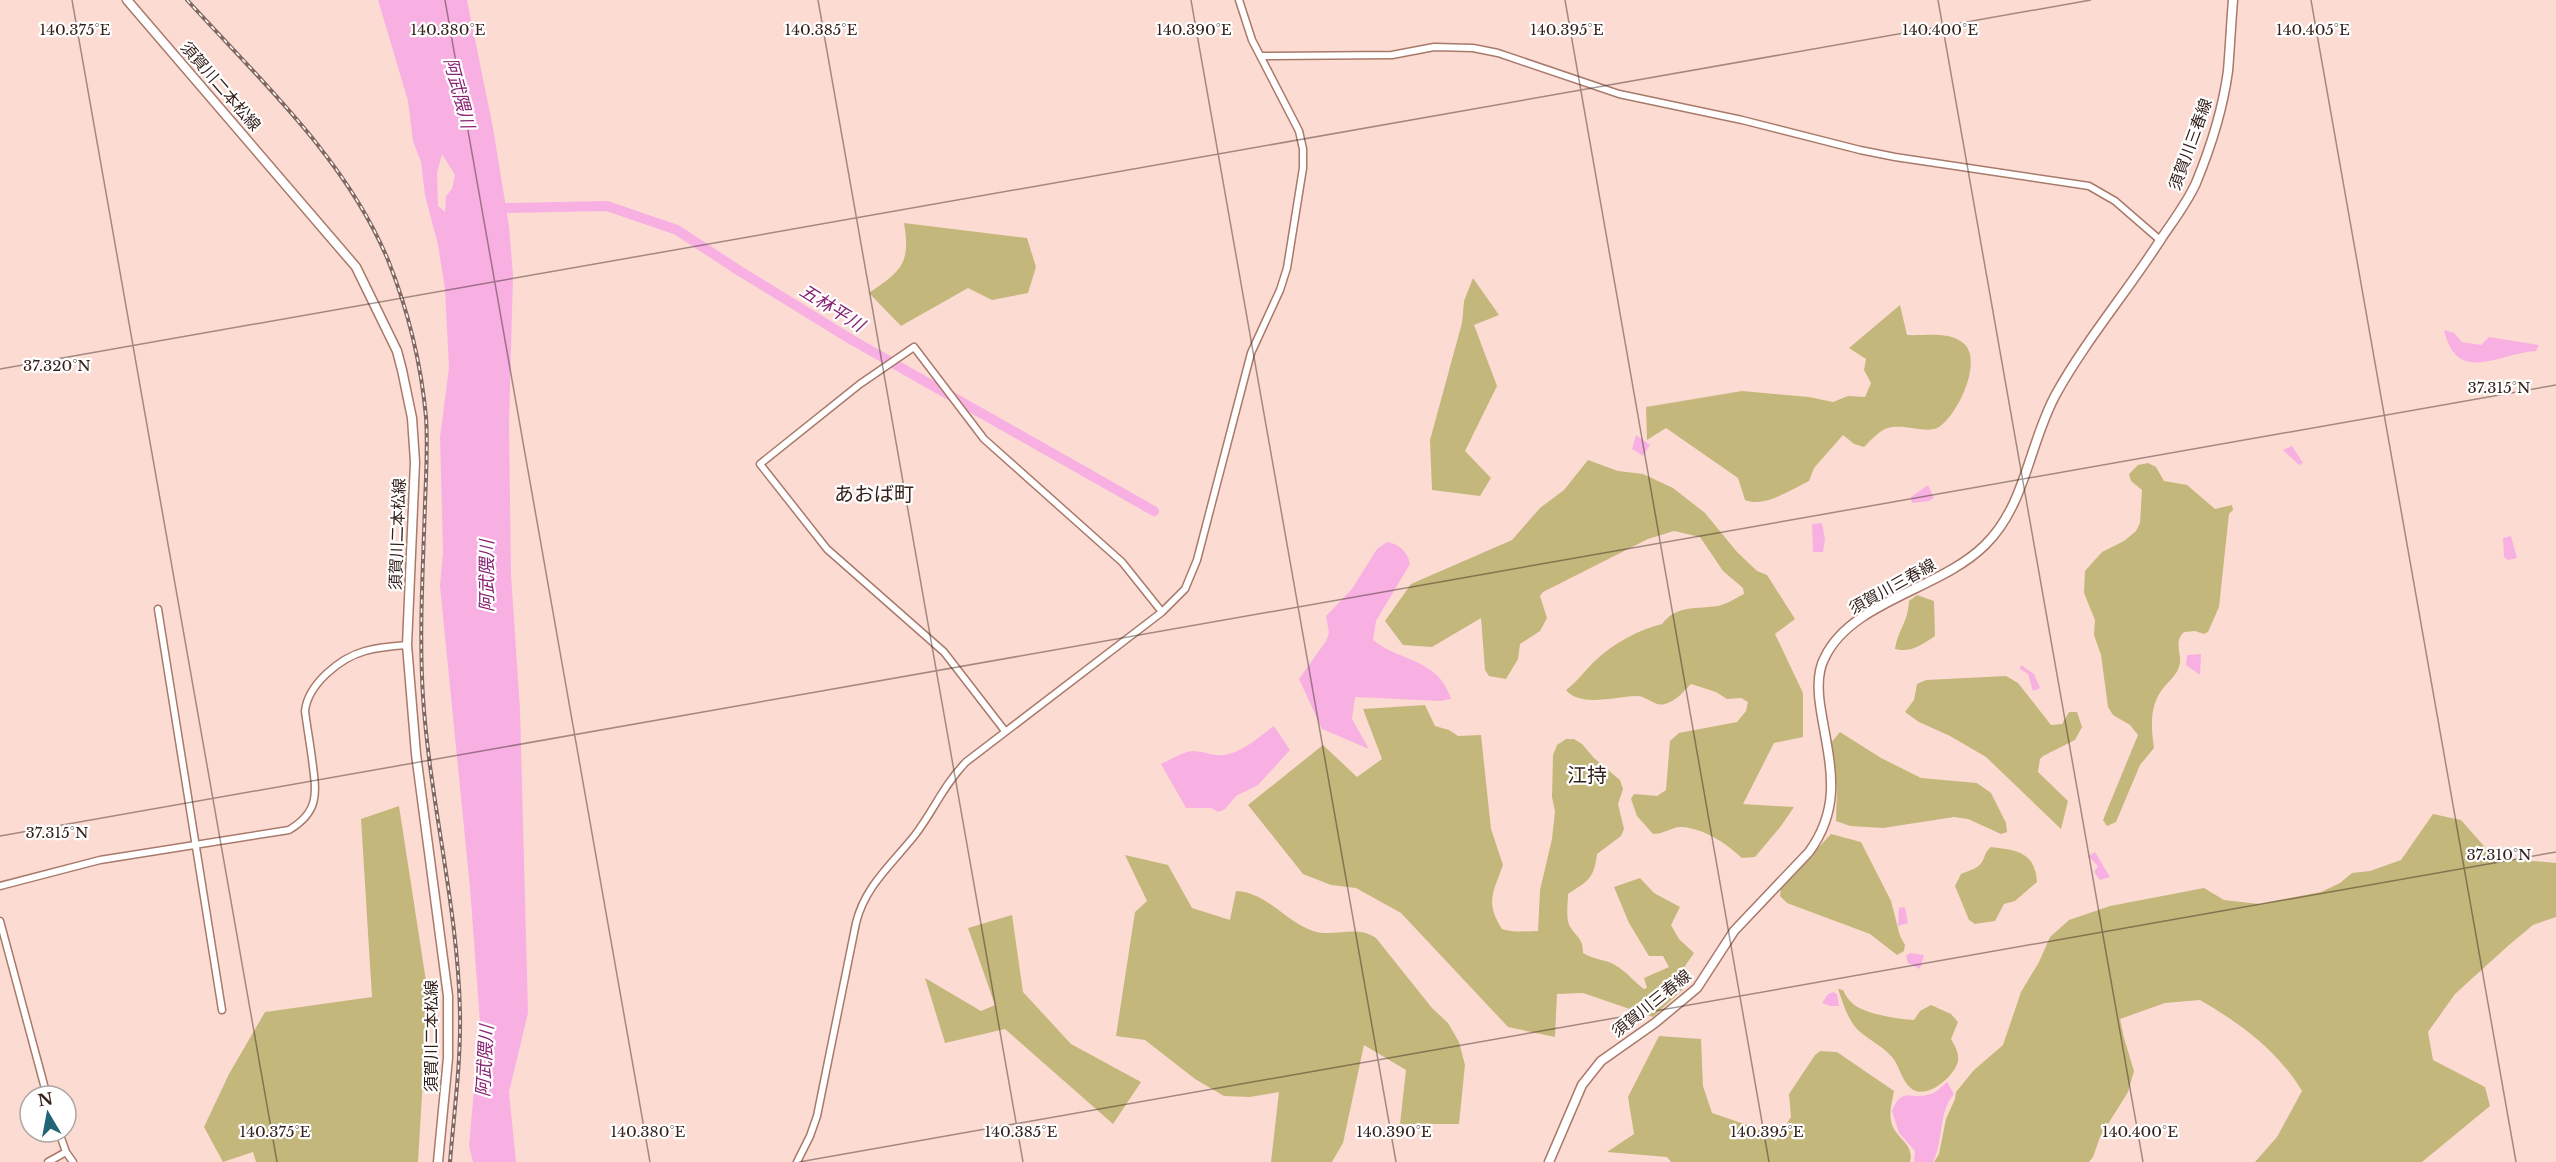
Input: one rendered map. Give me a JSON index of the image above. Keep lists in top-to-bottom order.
{
  "streets": {
    "main road": ["須賀川二本松線", "須賀川三春線"]
  },
  "districts": ["あおば町", "江持"],
  "water": ["阿武隈川", "五林平川"],
  "north": "top",
  "coordinates": [
    "140.375°E",
    "140.380°E",
    "140.385°E",
    "140.390°E",
    "140.395°E",
    "140.400°E",
    "140.405°E",
    "37.320°N",
    "37.315°N",
    "37.310°N"
  ]
}
